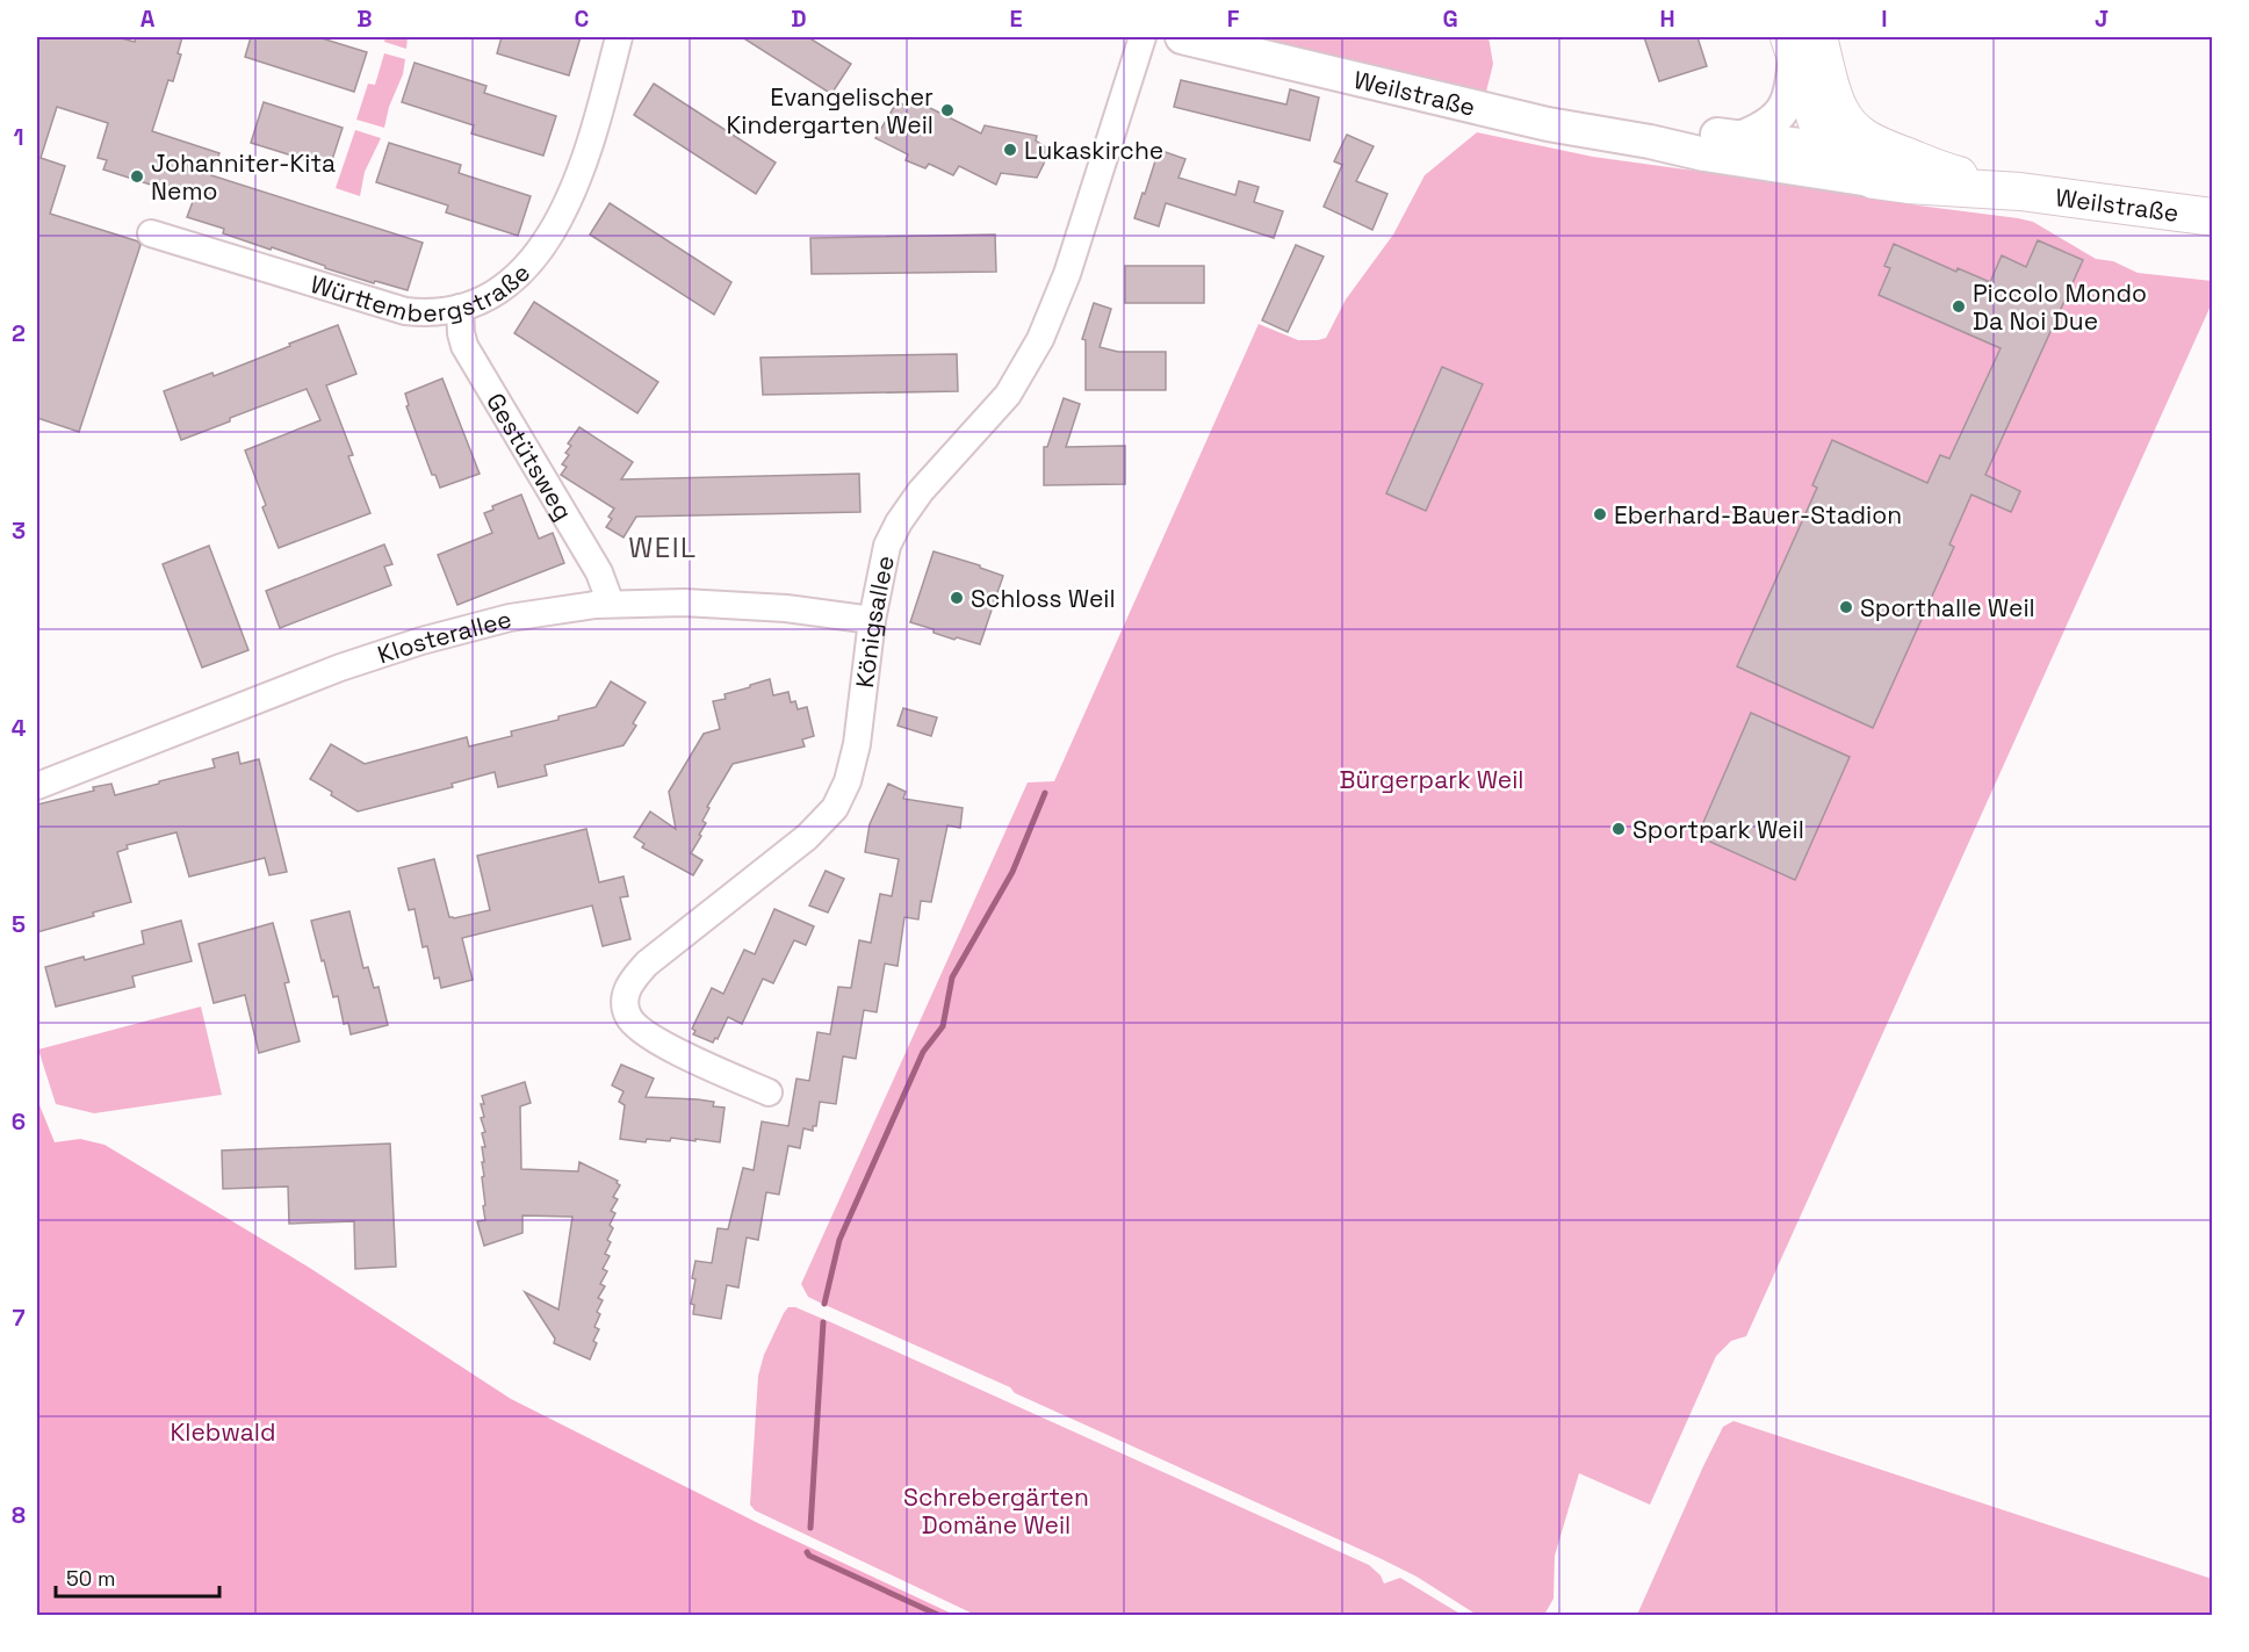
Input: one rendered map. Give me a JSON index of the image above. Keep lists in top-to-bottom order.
{
  "streets": {
    "main road": ["Weilstraße"],
    "street": [
      "Württembergstraße",
      "Gestütsweg",
      "Königsallee",
      "Klosterallee"
    ]
  },
  "crossings": [
    ["Württembergstraße", "Gestütsweg"],
    ["Gestütsweg", "Klosterallee"],
    ["Königsallee", "Klosterallee"]
  ],
  "districts": ["WEIL"],
  "parks": ["Bürgerpark Weil", "Klebwald", "Schrebergärten Domäne Weil"],
  "places": [
    "Evangelischer Kindergarten Weil",
    "Lukaskirche",
    "Johanniter-Kita Nemo",
    "Piccolo Mondo Da Noi Due",
    "Eberhard-Bauer-Stadion",
    "Schloss Weil",
    "Sporthalle Weil",
    "Sportpark Weil"
  ],
  "scale_bar": "50 m",
  "grid": {
    "columns": [
      "A",
      "B",
      "C",
      "D",
      "E",
      "F",
      "G",
      "H",
      "I",
      "J"
    ],
    "rows": [
      "1",
      "2",
      "3",
      "4",
      "5",
      "6",
      "7",
      "8"
    ]
  }
}
